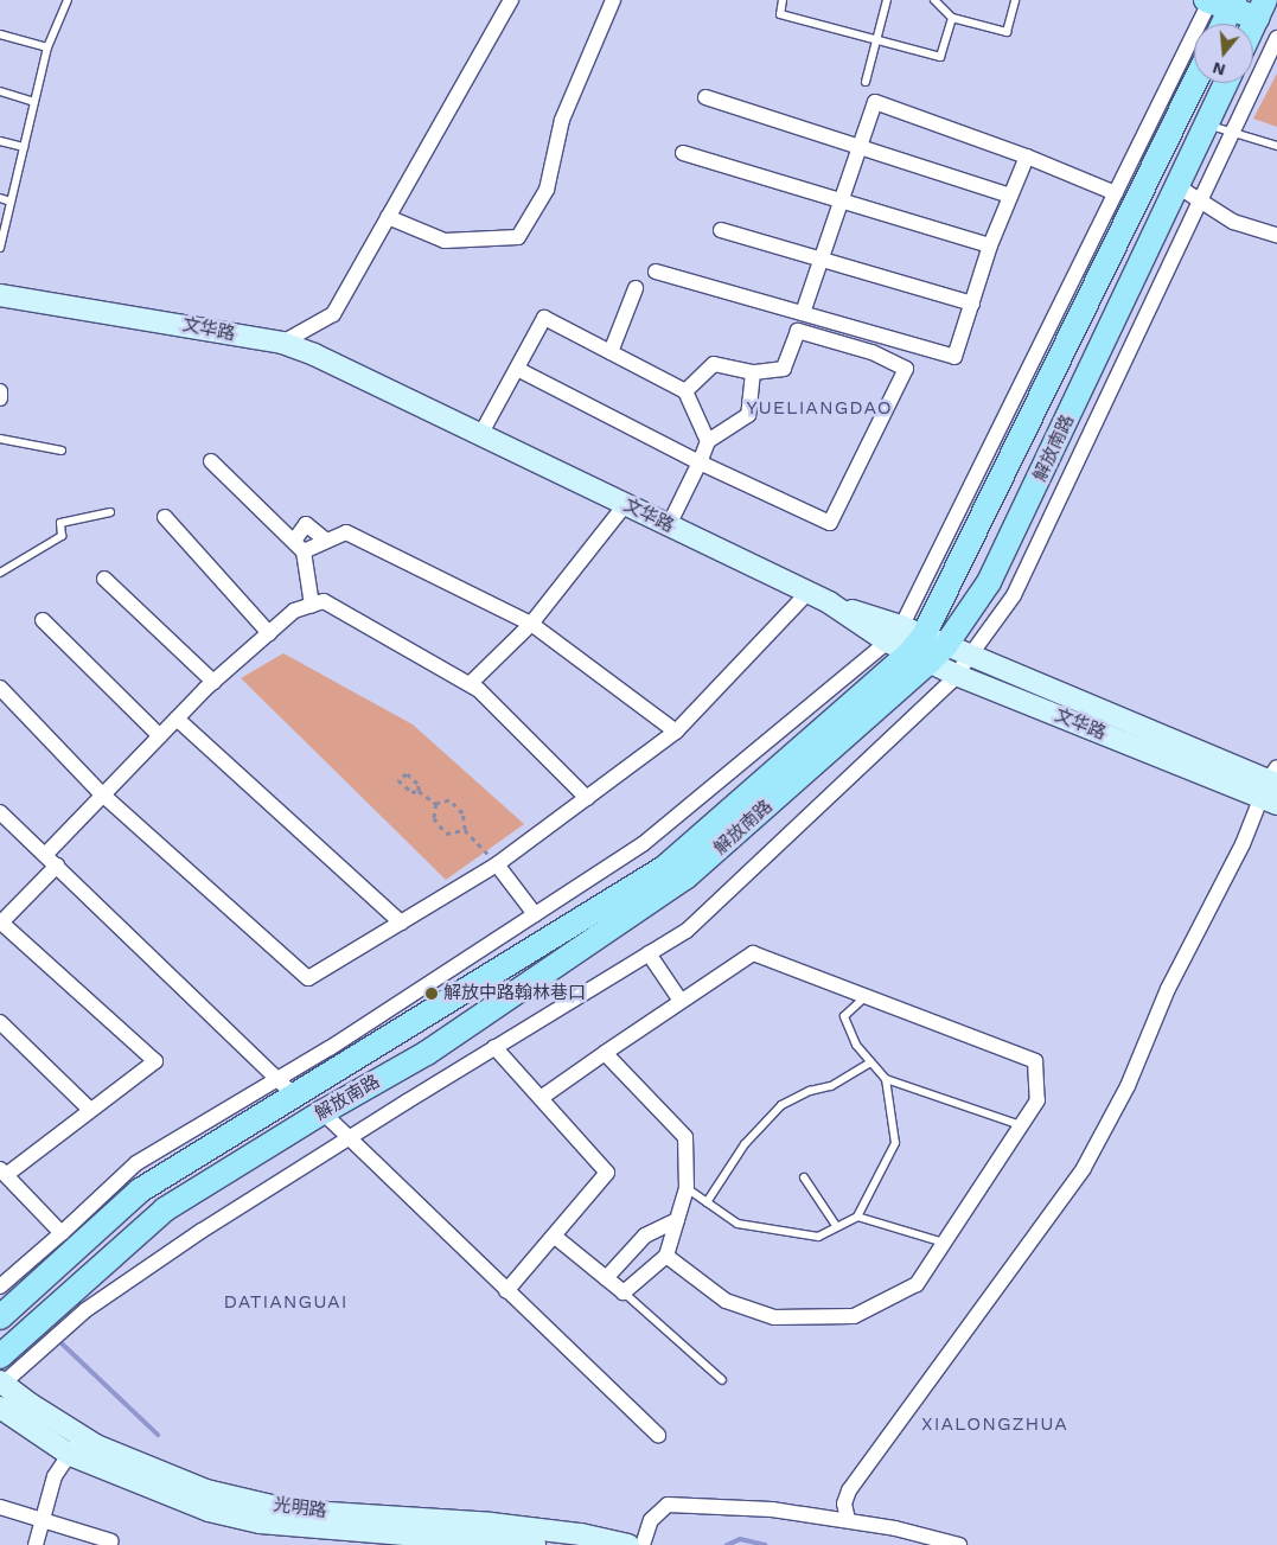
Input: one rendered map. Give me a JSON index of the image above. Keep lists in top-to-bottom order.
{
  "streets": {
    "main road": ["解放南路"],
    "street": ["文华路", "光明路"]
  },
  "crossings": [
    ["文华路", "解放南路"]
  ],
  "districts": ["YUELIANGDAO", "DATIANGUAI", "XIALONGZHUA"],
  "places": ["解放中路翰林巷口"],
  "north": "bottom"
}
